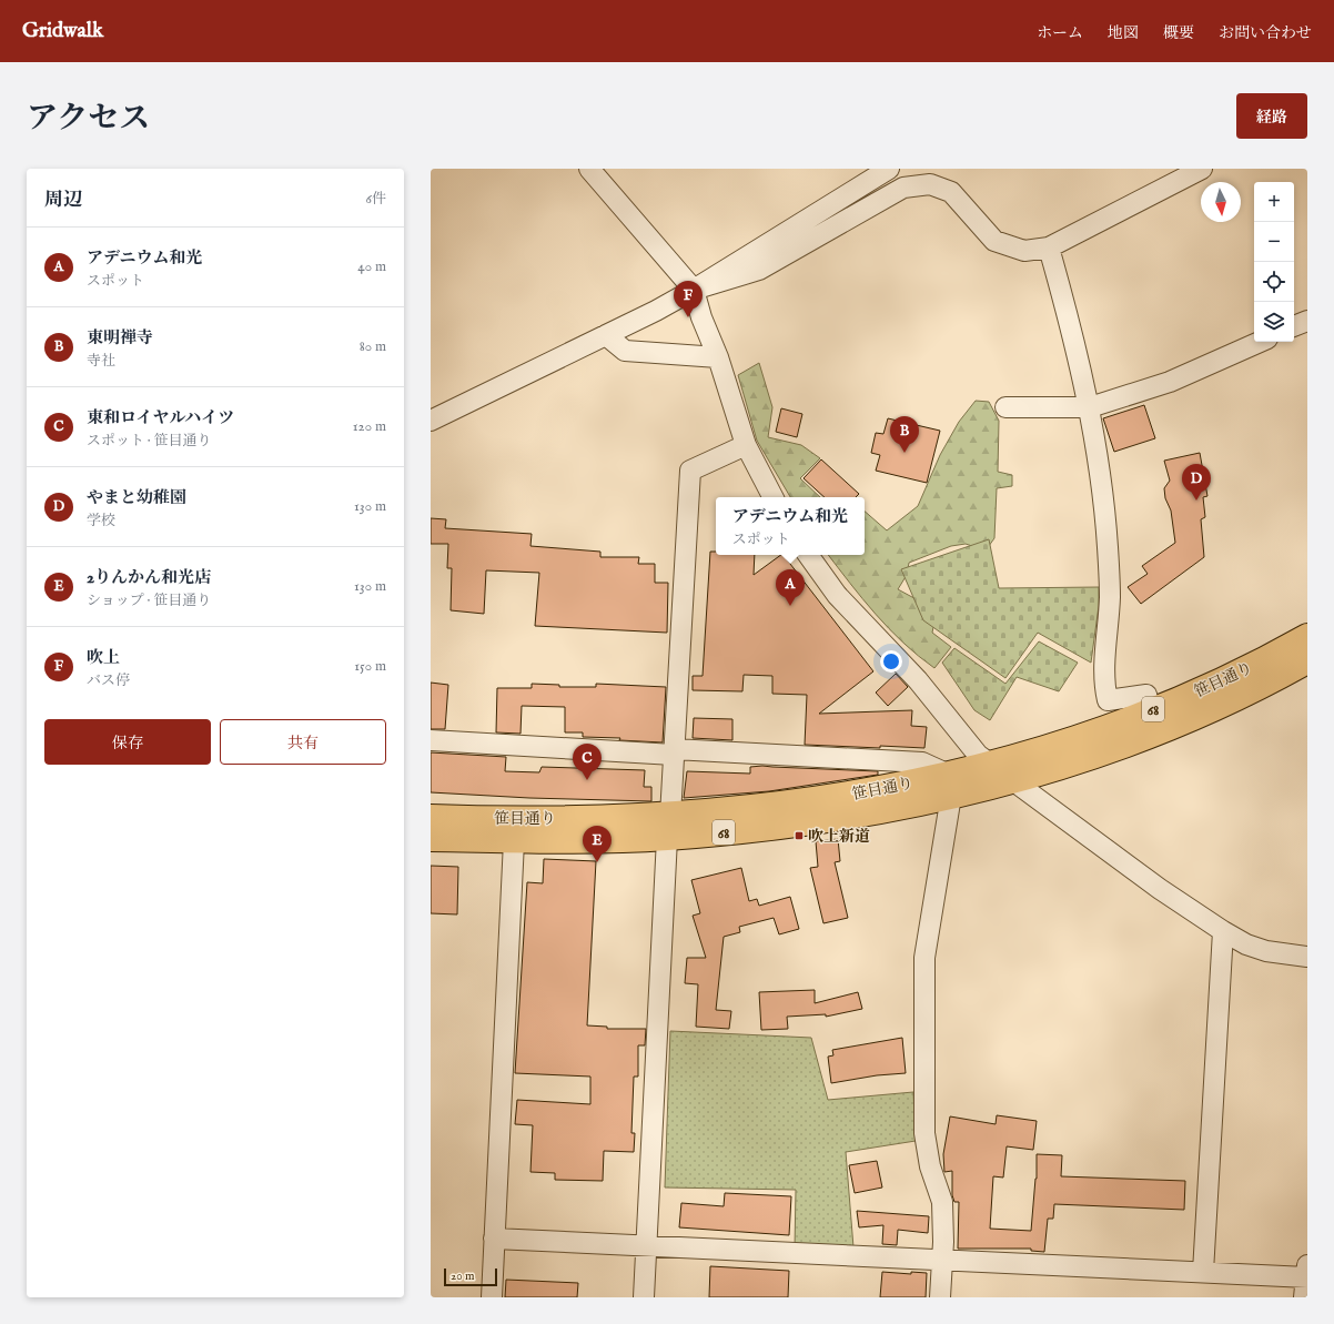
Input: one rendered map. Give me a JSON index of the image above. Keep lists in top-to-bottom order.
{
  "streets": {
    "main road": ["笹目通り", "68"]
  },
  "places": {
    "transit": ["吹上新道"]
  },
  "scale_bar": "20 m",
  "north": "bottom",
  "page": {
    "header": "Gridwalk",
    "nav": [
      "ホーム",
      "地図",
      "概要",
      "お問い合わせ"
    ],
    "title": "アクセス",
    "buttons": [
      "経路",
      ["保存", "共有"]
    ],
    "heading": ["周辺", "6件"],
    "map_buttons": ["+", "−"],
    "list": [
      {
        "mark": "A",
        "name": "アデニウム和光",
        "note": "スポット",
        "value": "40 m"
      },
      {
        "mark": "B",
        "name": "東明禅寺",
        "note": "寺社",
        "value": "80 m"
      },
      {
        "mark": "C",
        "name": "東和ロイヤルハイツ",
        "note": "スポット · 笹目通り",
        "value": "120 m"
      },
      {
        "mark": "D",
        "name": "やまと幼稚園",
        "note": "学校",
        "value": "130 m"
      },
      {
        "mark": "E",
        "name": "2りんかん和光店",
        "note": "ショップ · 笹目通り",
        "value": "130 m"
      },
      {
        "mark": "F",
        "name": "吹上",
        "note": "バス停",
        "value": "150 m"
      }
    ],
    "pins": [
      "F",
      "B",
      "D",
      "A",
      "C",
      "E"
    ],
    "popup": ["アデニウム和光", "スポット"],
    "scale": "20 m"
  }
}
